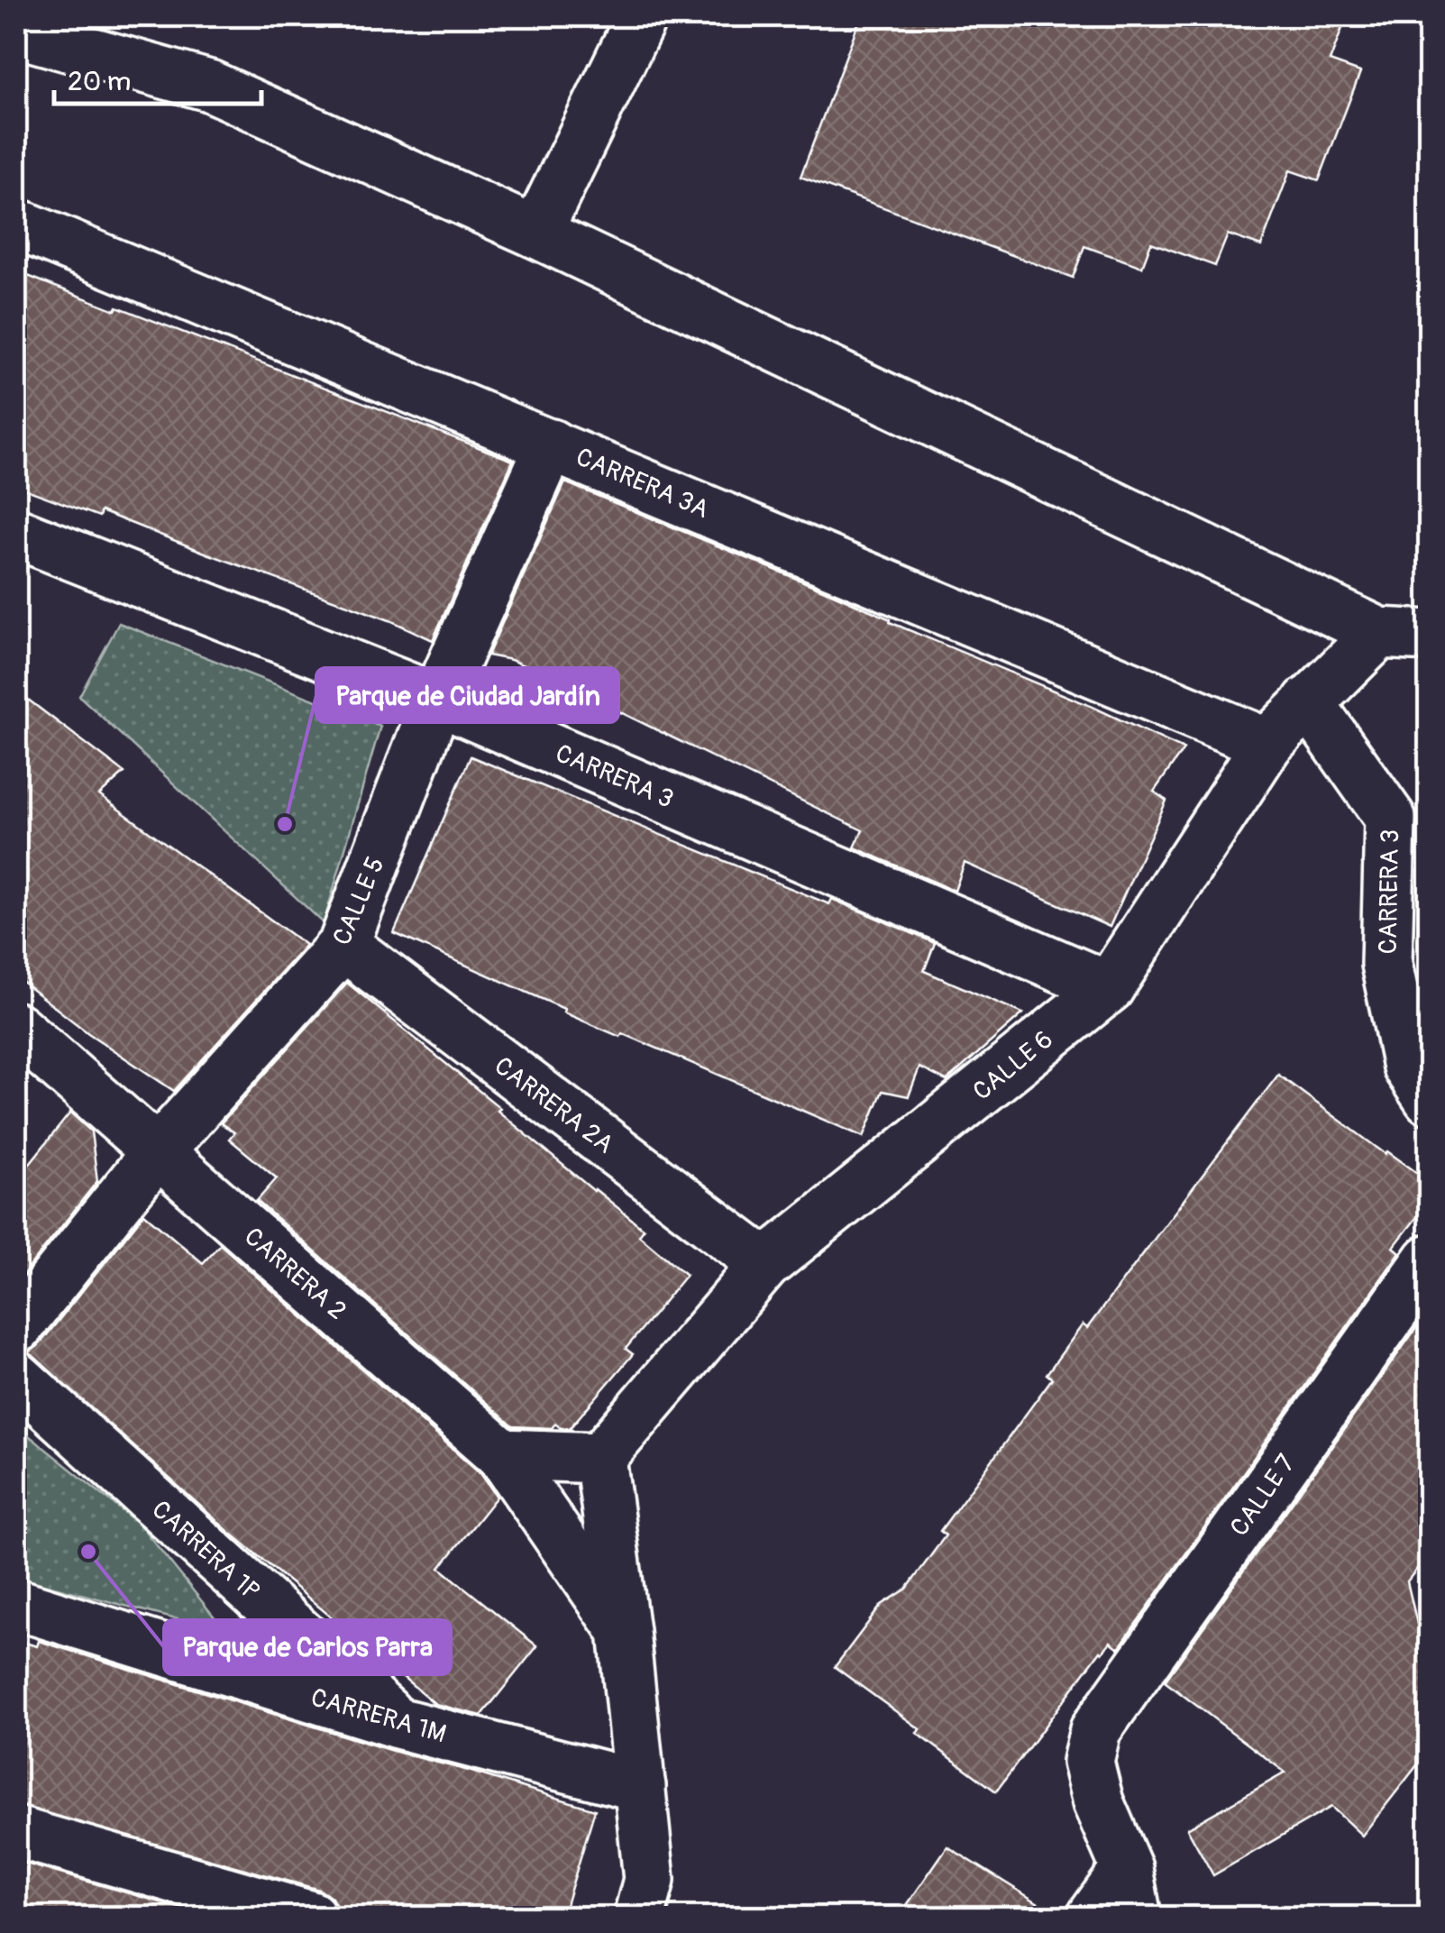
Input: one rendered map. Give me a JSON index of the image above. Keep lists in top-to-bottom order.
{
  "streets": {
    "street": [
      "CARRERA 3A",
      "CARRERA 3",
      "CALLE 5",
      "CALLE 6",
      "CARRERA 2A",
      "CARRERA 2",
      "CALLE 7",
      "CARRERA 1P",
      "CARRERA 1M"
    ]
  },
  "crossings": [
    ["CARRERA 3A", "CALLE 5"],
    ["CARRERA 3A", "CALLE 6"],
    ["CARRERA 3", "CALLE 5"],
    ["CARRERA 3", "CALLE 6"],
    ["CALLE 5", "CARRERA 2A"],
    ["CALLE 5", "CARRERA 2"],
    ["CALLE 6", "CARRERA 2A"],
    ["CARRERA 1P", "CARRERA 1M"]
  ],
  "places": ["Parque de Ciudad Jardín", "Parque de Carlos Parra"],
  "scale_bar": "20 m"
}
